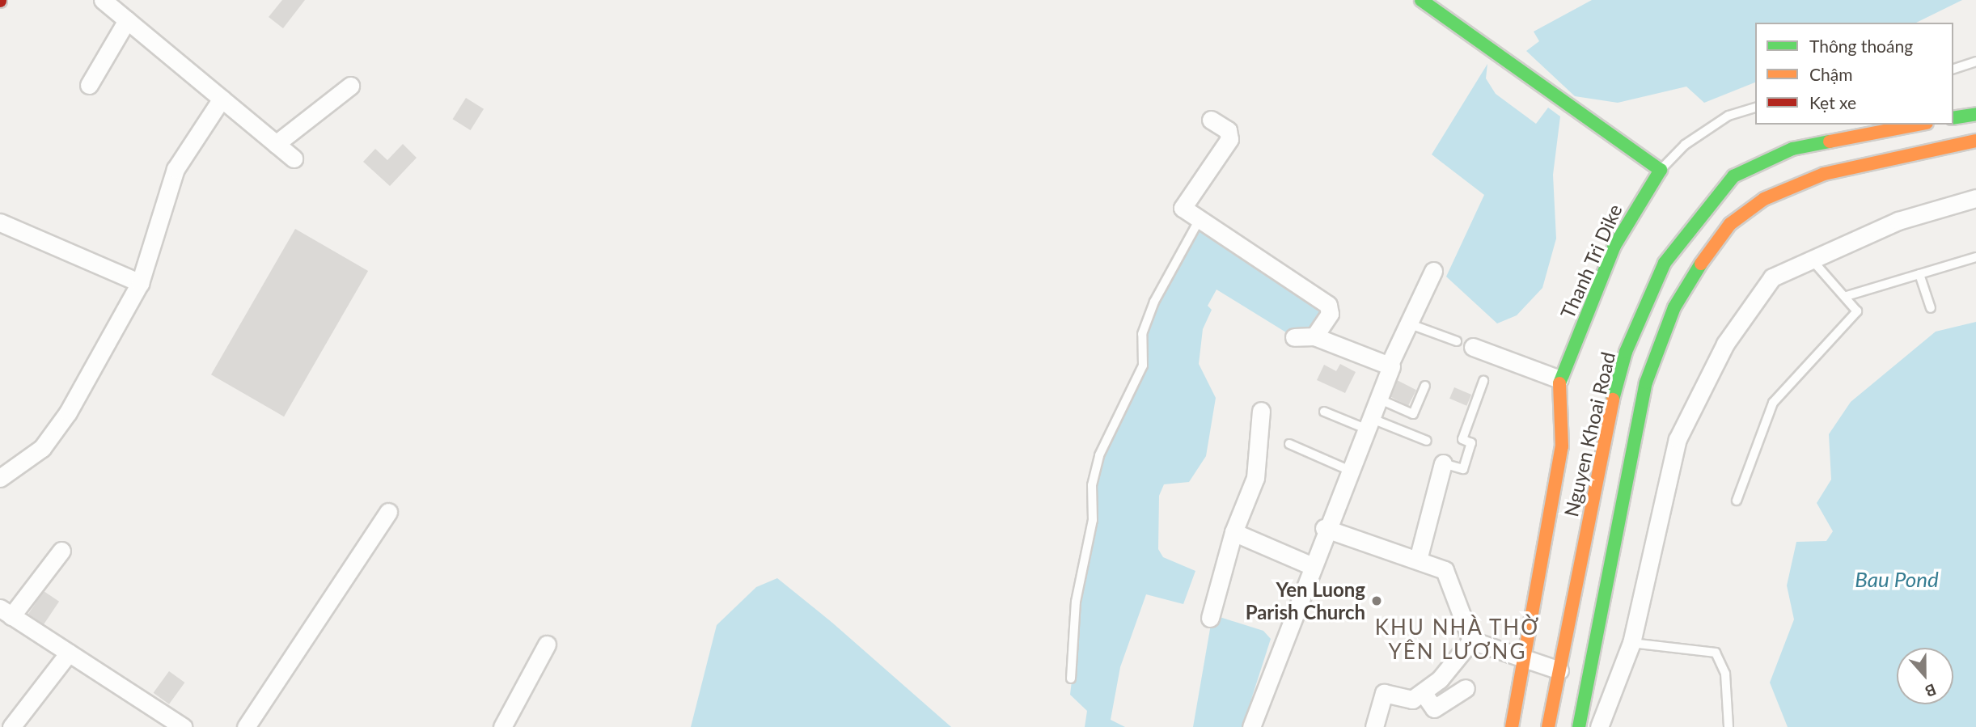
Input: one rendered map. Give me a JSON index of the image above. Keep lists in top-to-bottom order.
{
  "streets": {
    "street": ["Thanh Tri Dike", "Nguyen Khoai Road"]
  },
  "districts": ["KHU NHÀ THỜ YÊN LƯƠNG"],
  "water": ["Bau Pond"],
  "places": ["Yen Luong Parish Church"],
  "legend": ["Thông thoáng", "Chậm", "Kẹt xe"],
  "north": "bottom"
}
